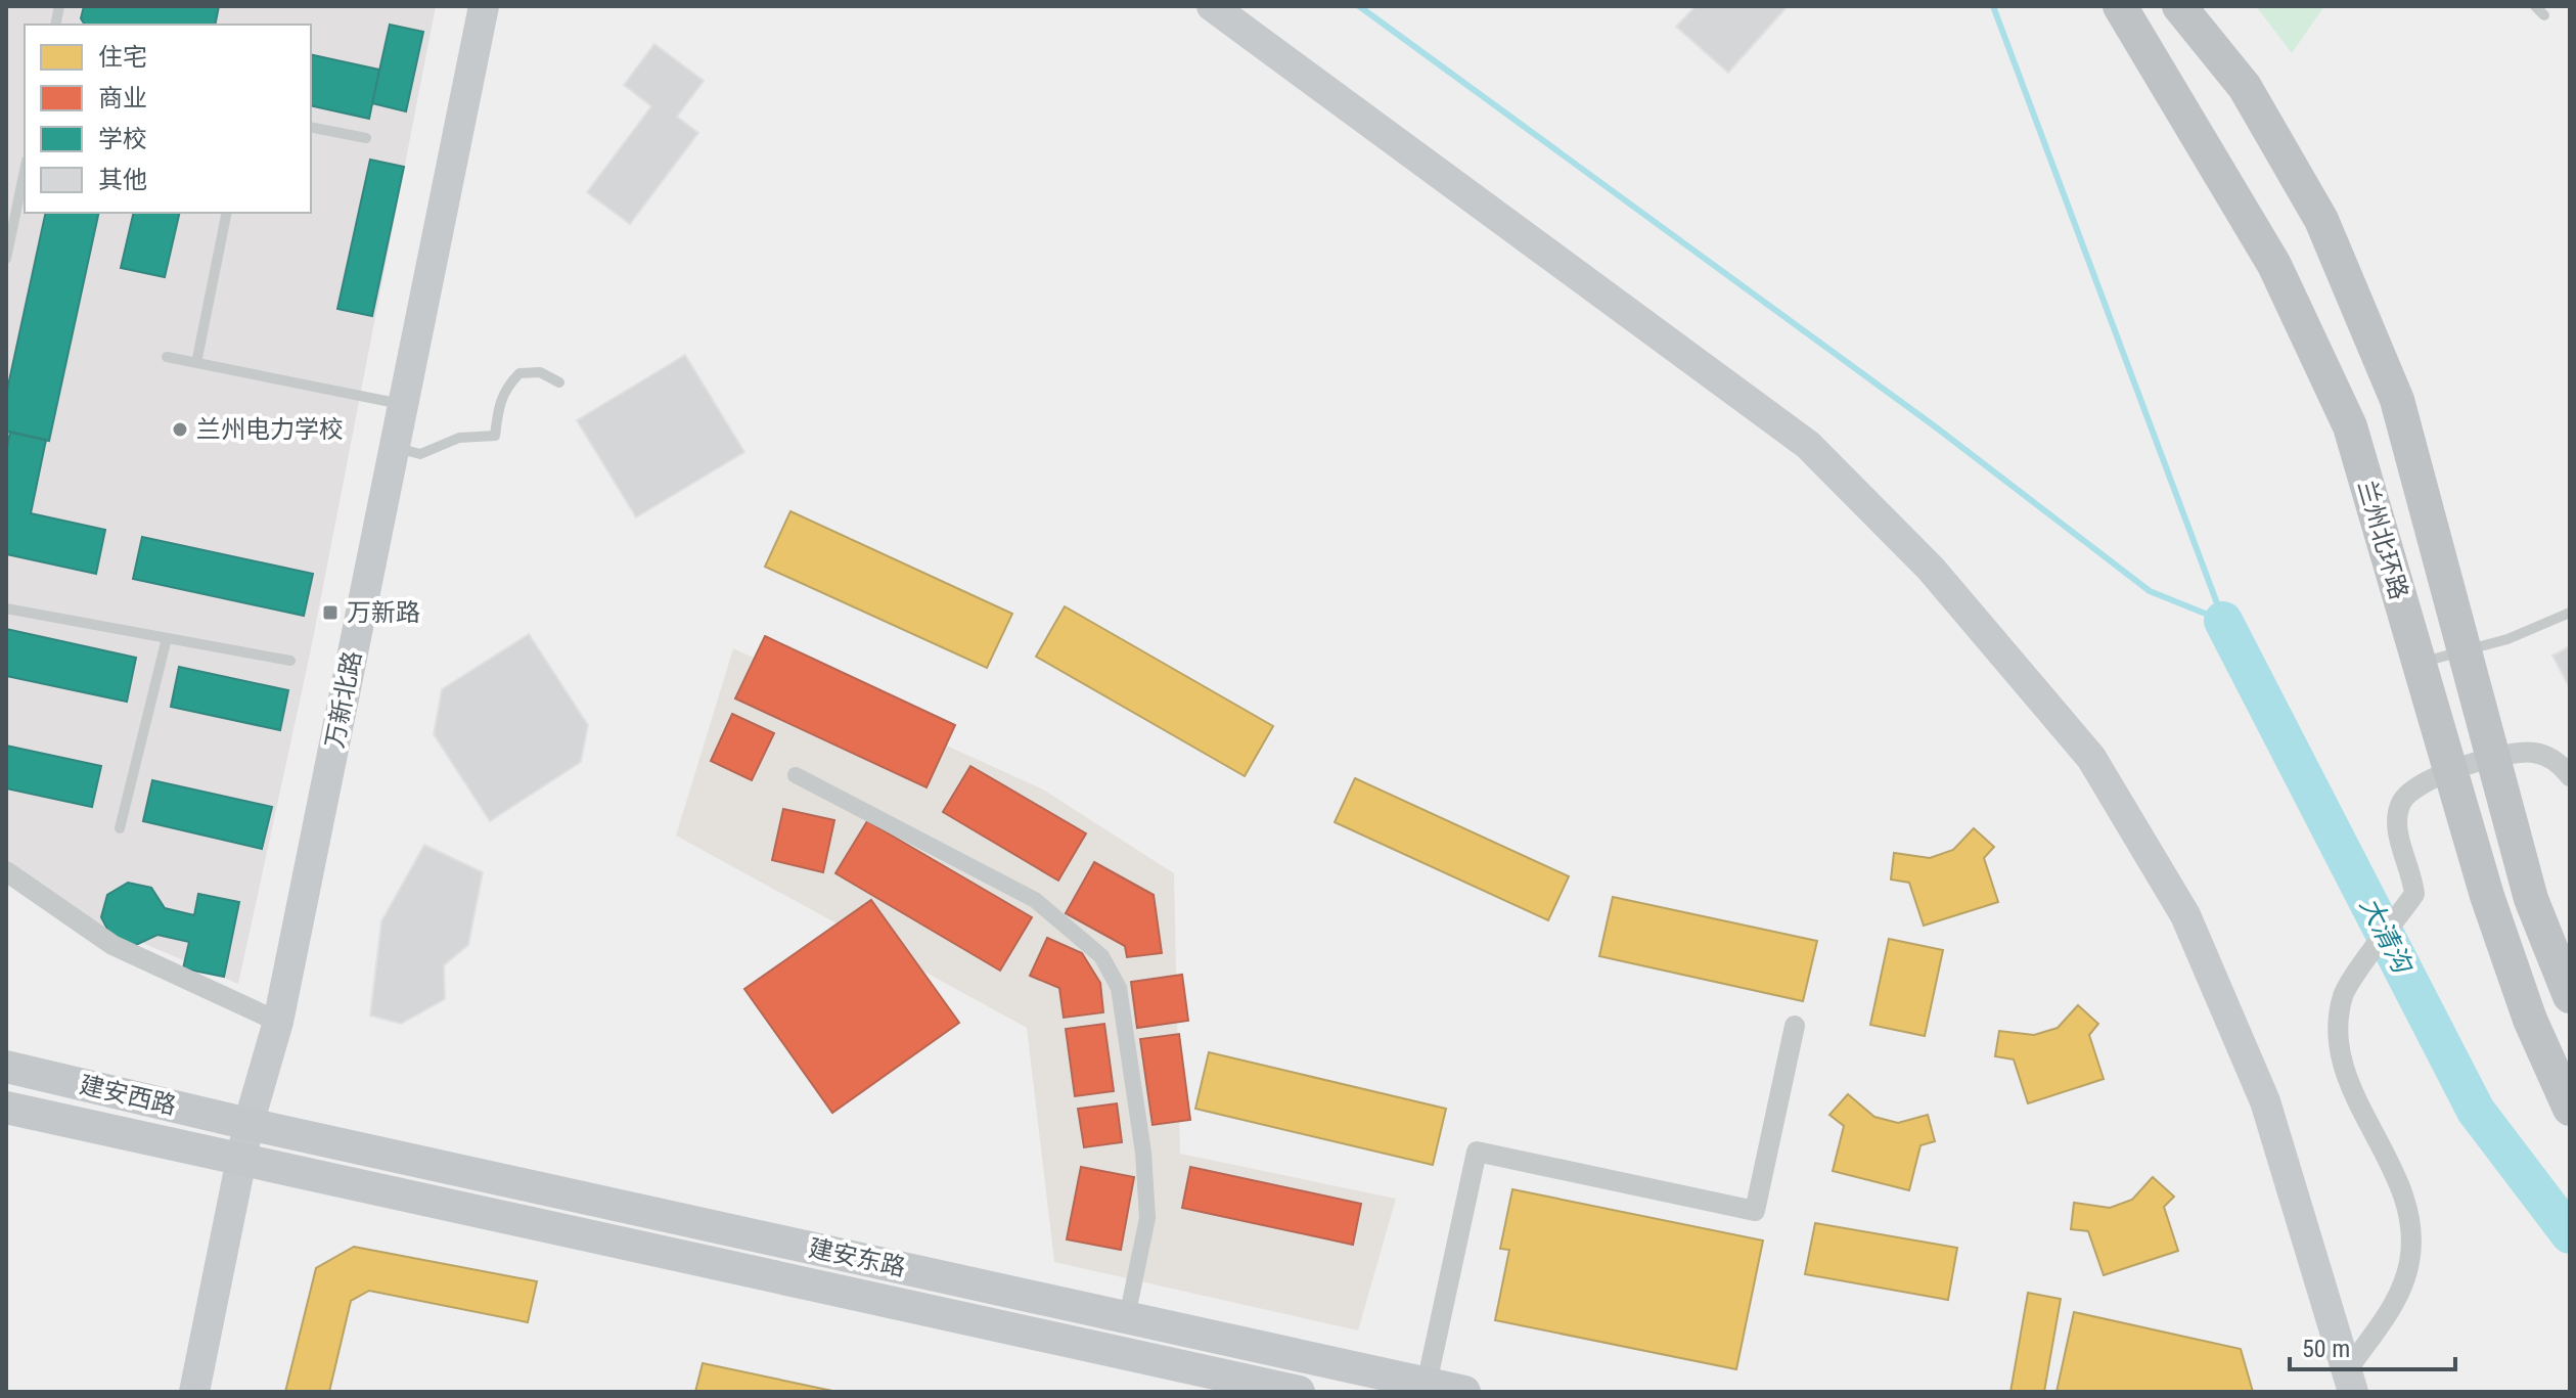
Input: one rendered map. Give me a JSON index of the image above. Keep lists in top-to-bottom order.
{
  "streets": {
    "highway": ["兰州北环路"],
    "main road": ["万新北路", "建安西路", "建安东路"]
  },
  "crossings": [
    ["万新北路", "建安西路"],
    ["万新北路", "建安东路"],
    ["建安西路", "建安东路"]
  ],
  "water": ["大清沟"],
  "places": {
    "other": ["兰州电力学校"],
    "transit": ["万新路"]
  },
  "legend": [
    "住宅",
    "商业",
    "学校",
    "其他"
  ],
  "scale_bar": "50 m"
}
